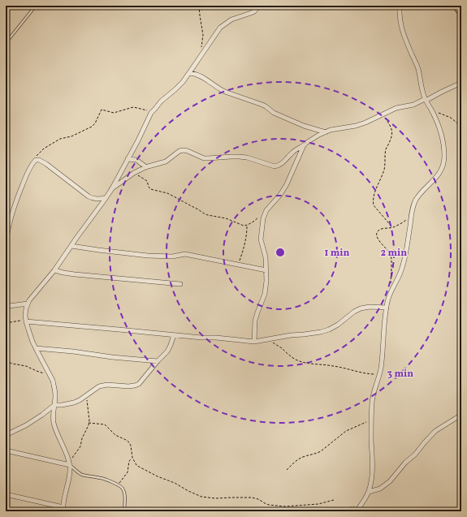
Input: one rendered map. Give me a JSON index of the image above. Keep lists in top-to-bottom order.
{
  "rings": ["1 min", "2 min", "3 min"]
}
